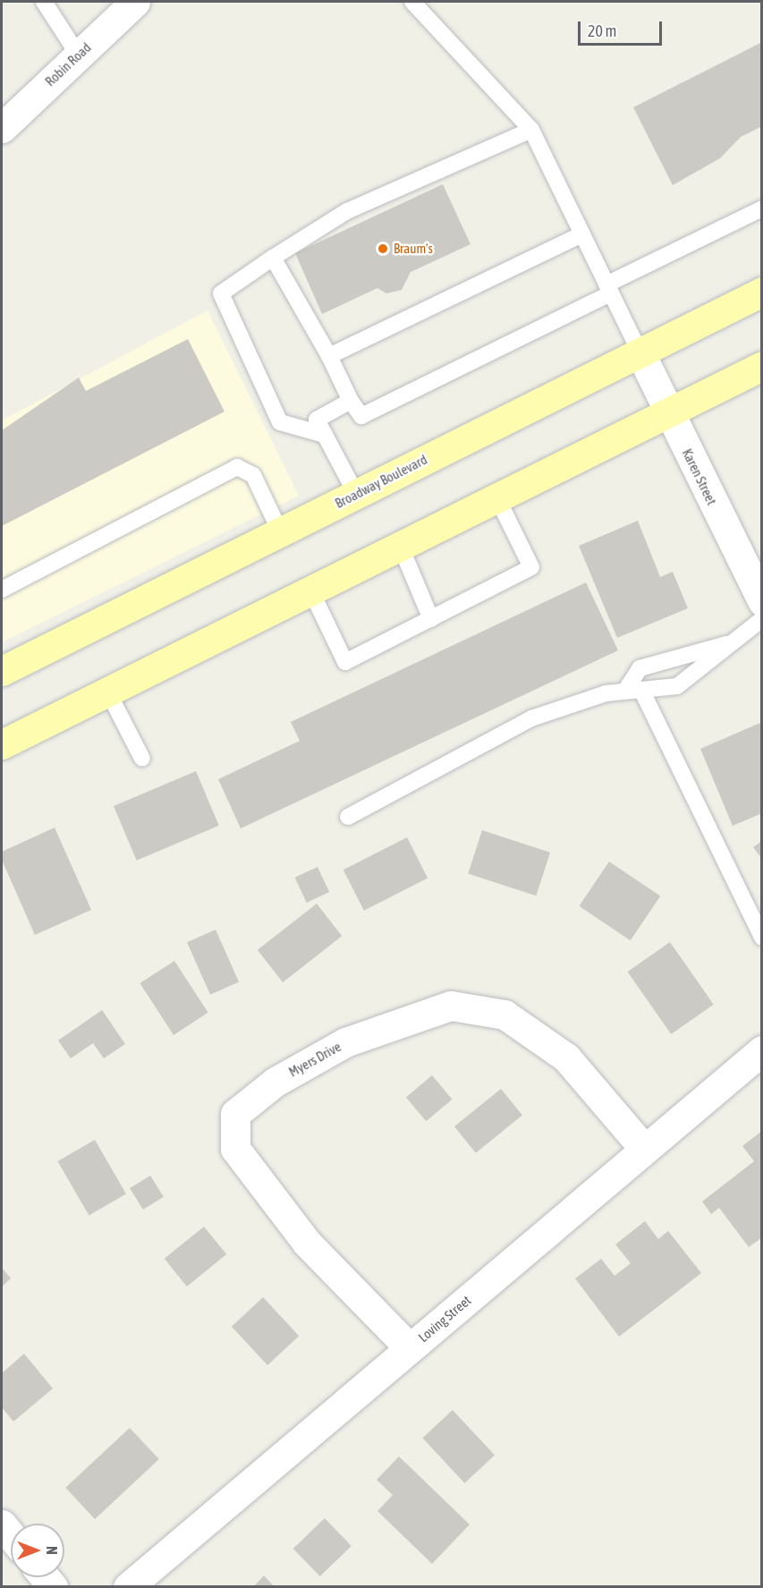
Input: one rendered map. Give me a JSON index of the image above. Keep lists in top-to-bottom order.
{
  "streets": {
    "main road": ["Broadway Boulevard"],
    "street": [
      "Robin Road",
      "Karen Street",
      "Myers Drive",
      "Loving Street"
    ]
  },
  "crossings": [
    ["Karen Street", "Broadway Boulevard"],
    ["Myers Drive", "Loving Street"]
  ],
  "places": ["Braum's"],
  "scale_bar": "20 m",
  "north": "right"
}
